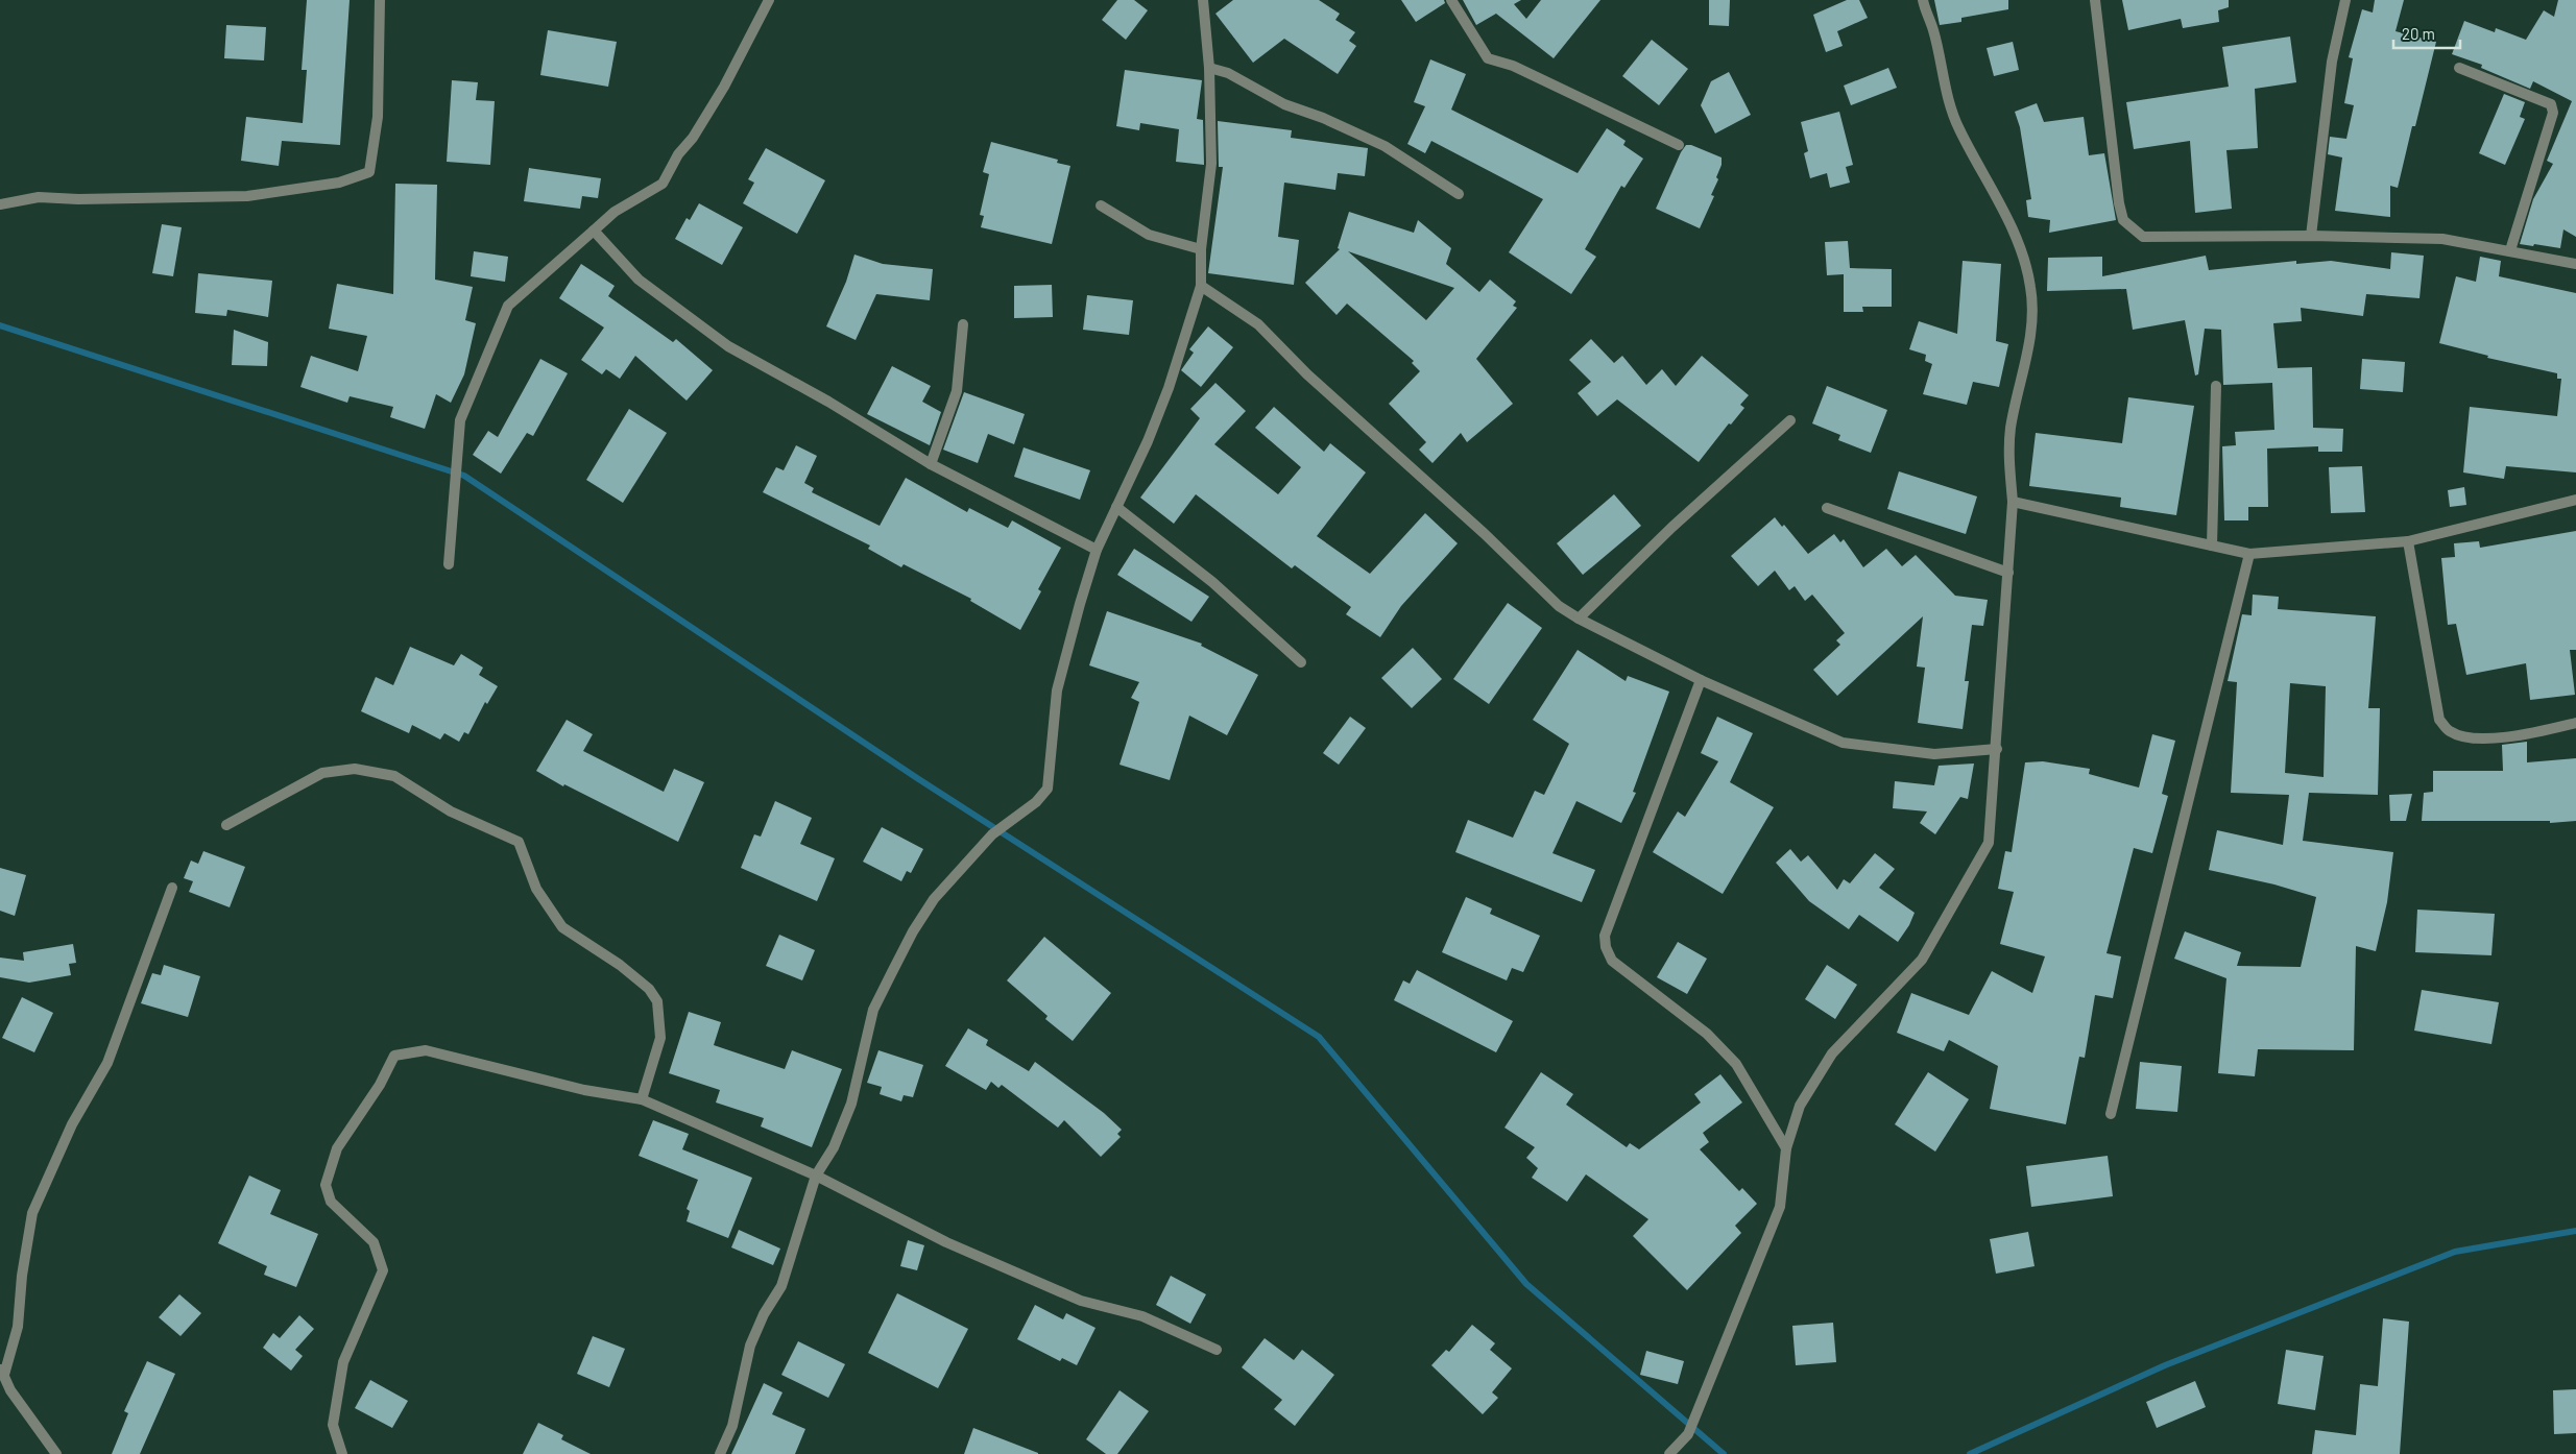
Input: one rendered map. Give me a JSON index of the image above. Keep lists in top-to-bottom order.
{
  "scale_bar": "20 m"
}
